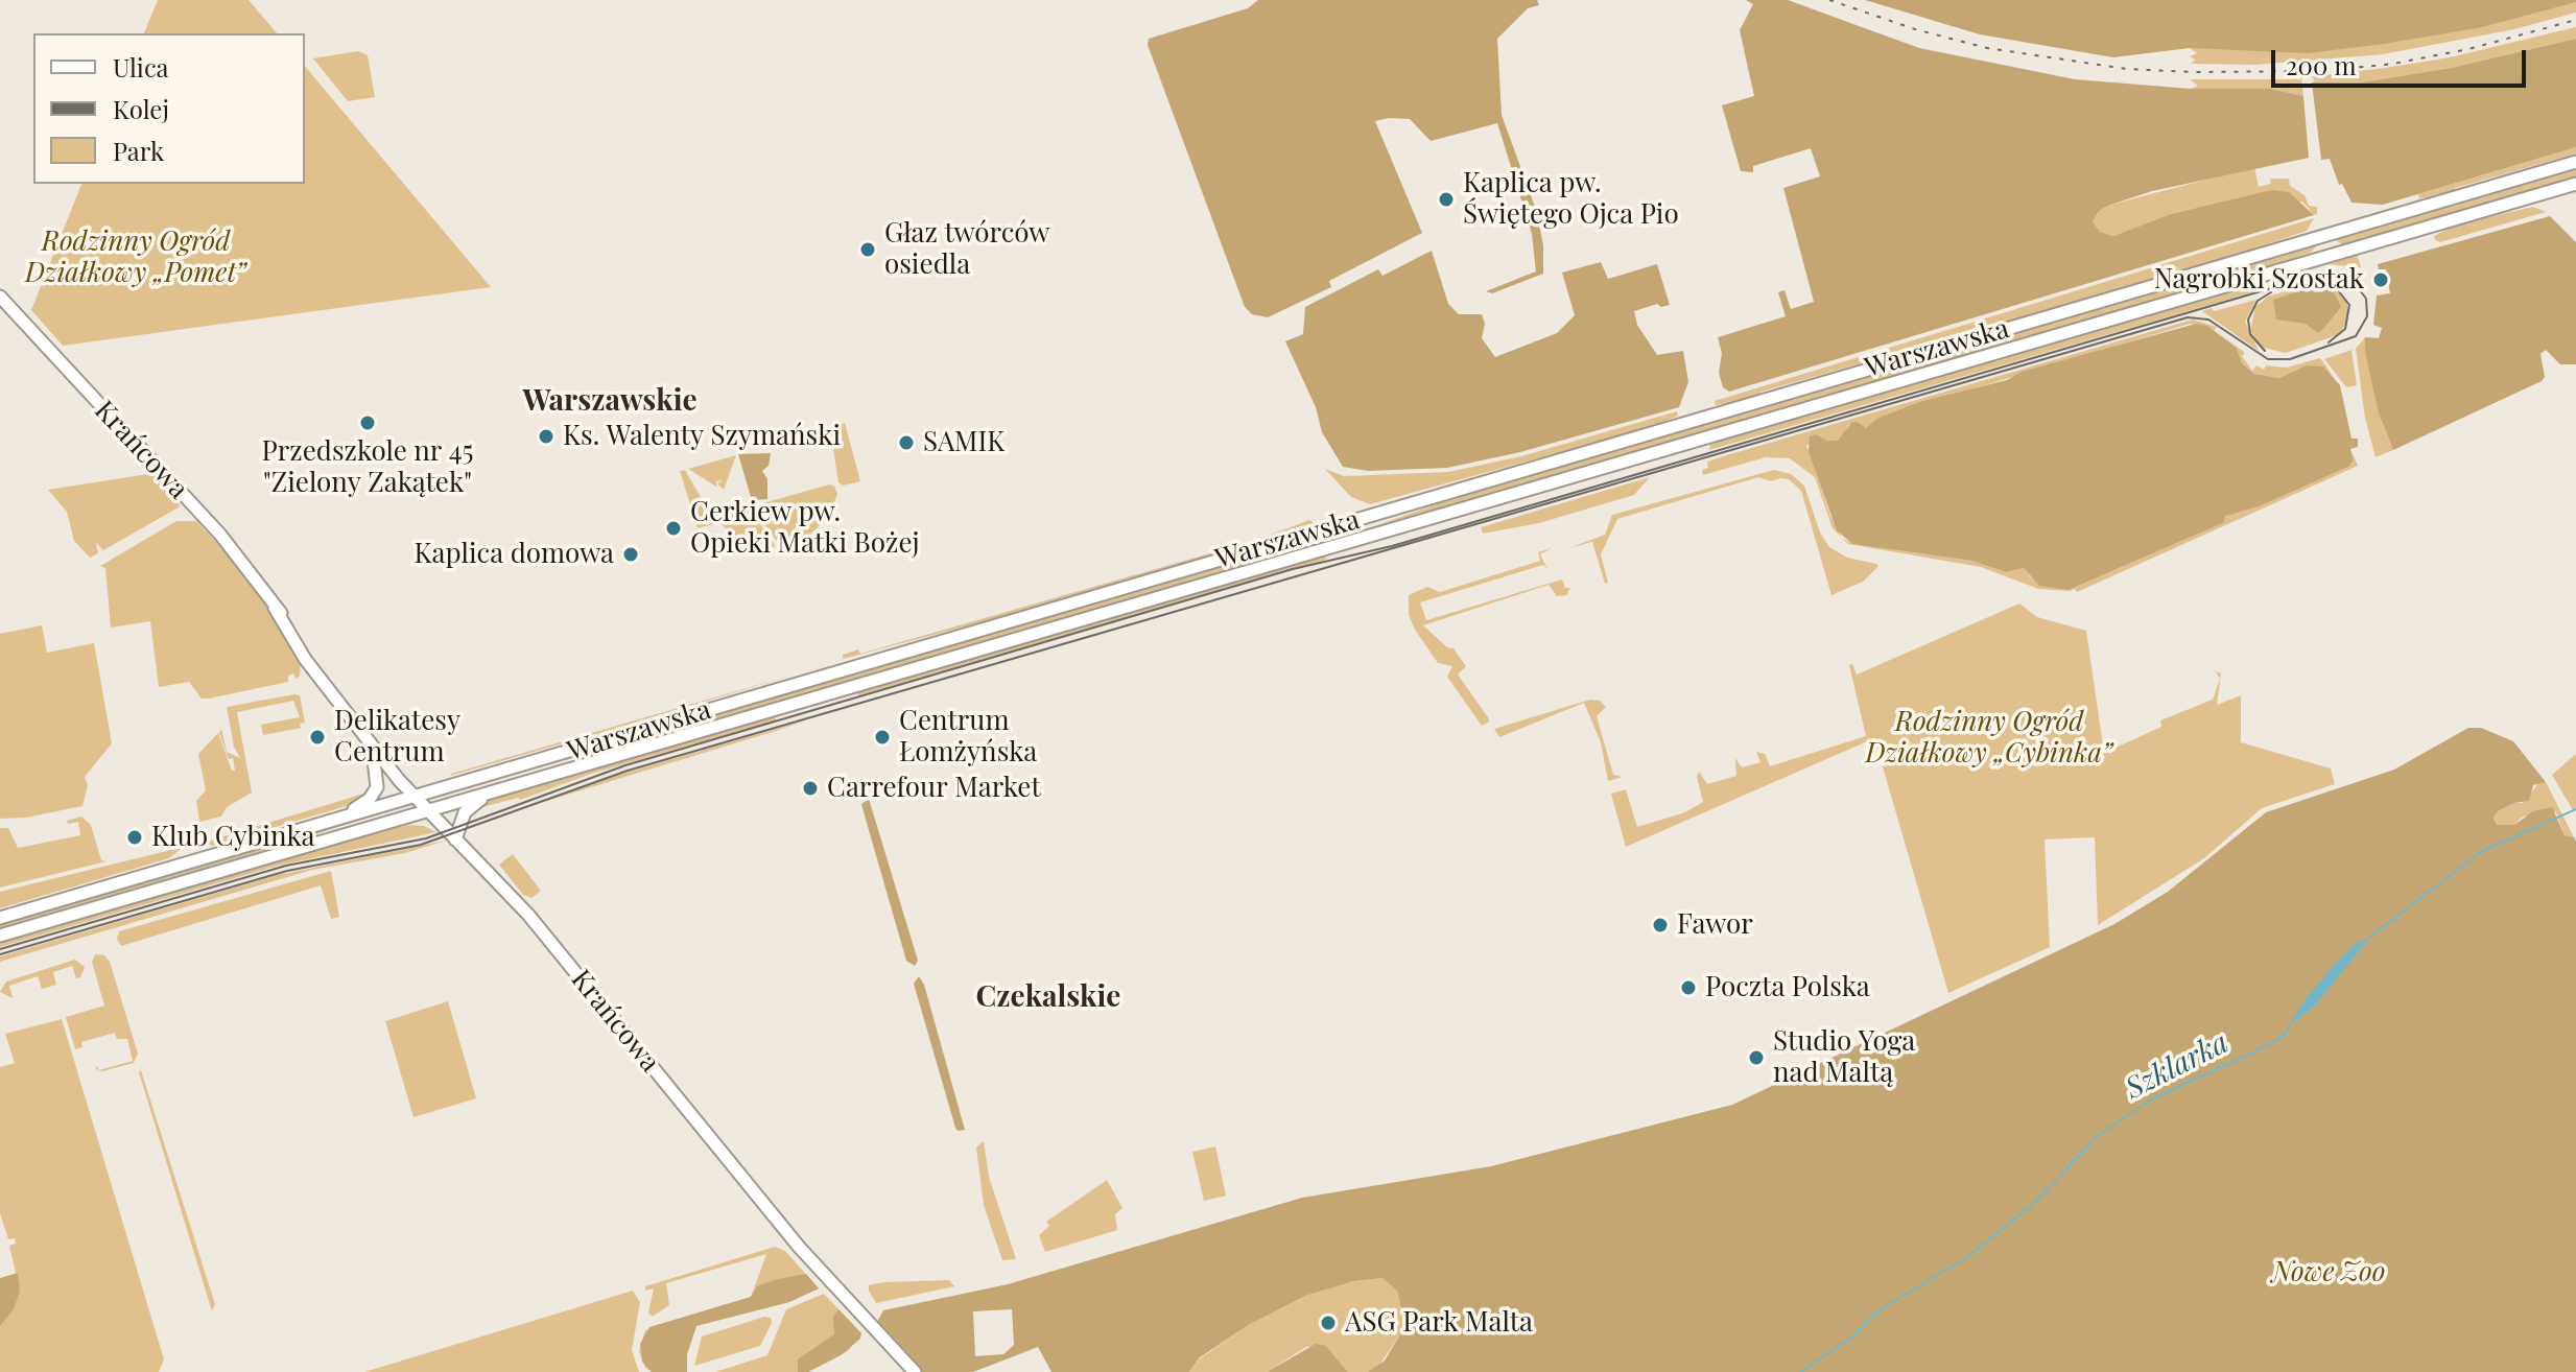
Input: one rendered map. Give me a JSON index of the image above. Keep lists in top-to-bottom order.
{
  "streets": {
    "main road": ["Warszawska", "Krańcowa"]
  },
  "crossings": [
    ["Warszawska", "Krańcowa"]
  ],
  "districts": ["Warszawskie", "Czekalskie"],
  "water": ["Szklarka"],
  "parks": ["Rodzinny Ogród Działkowy „Pomet”", "Rodzinny Ogród Działkowy „Cybinka”", "Nowe Zoo"],
  "places": [
    "Kaplica pw. Świętego Ojca Pio",
    "Głaz twórców osiedla",
    "Nagrobki Szostak",
    "Przedszkole nr 45 \"Zielony Zakątek\"",
    "Ks. Walenty Szymański",
    "SAMIK",
    "Cerkiew pw. Opieki Matki Bożej",
    "Kaplica domowa",
    "Delikatesy Centrum",
    "Centrum Łomżyńska",
    "Carrefour Market",
    "Klub Cybinka",
    "Fawor",
    "Poczta Polska",
    "Studio Yoga nad Maltą",
    "ASG Park Malta"
  ],
  "legend": ["Ulica", "Kolej", "Park"],
  "scale_bar": "200 m"
}
